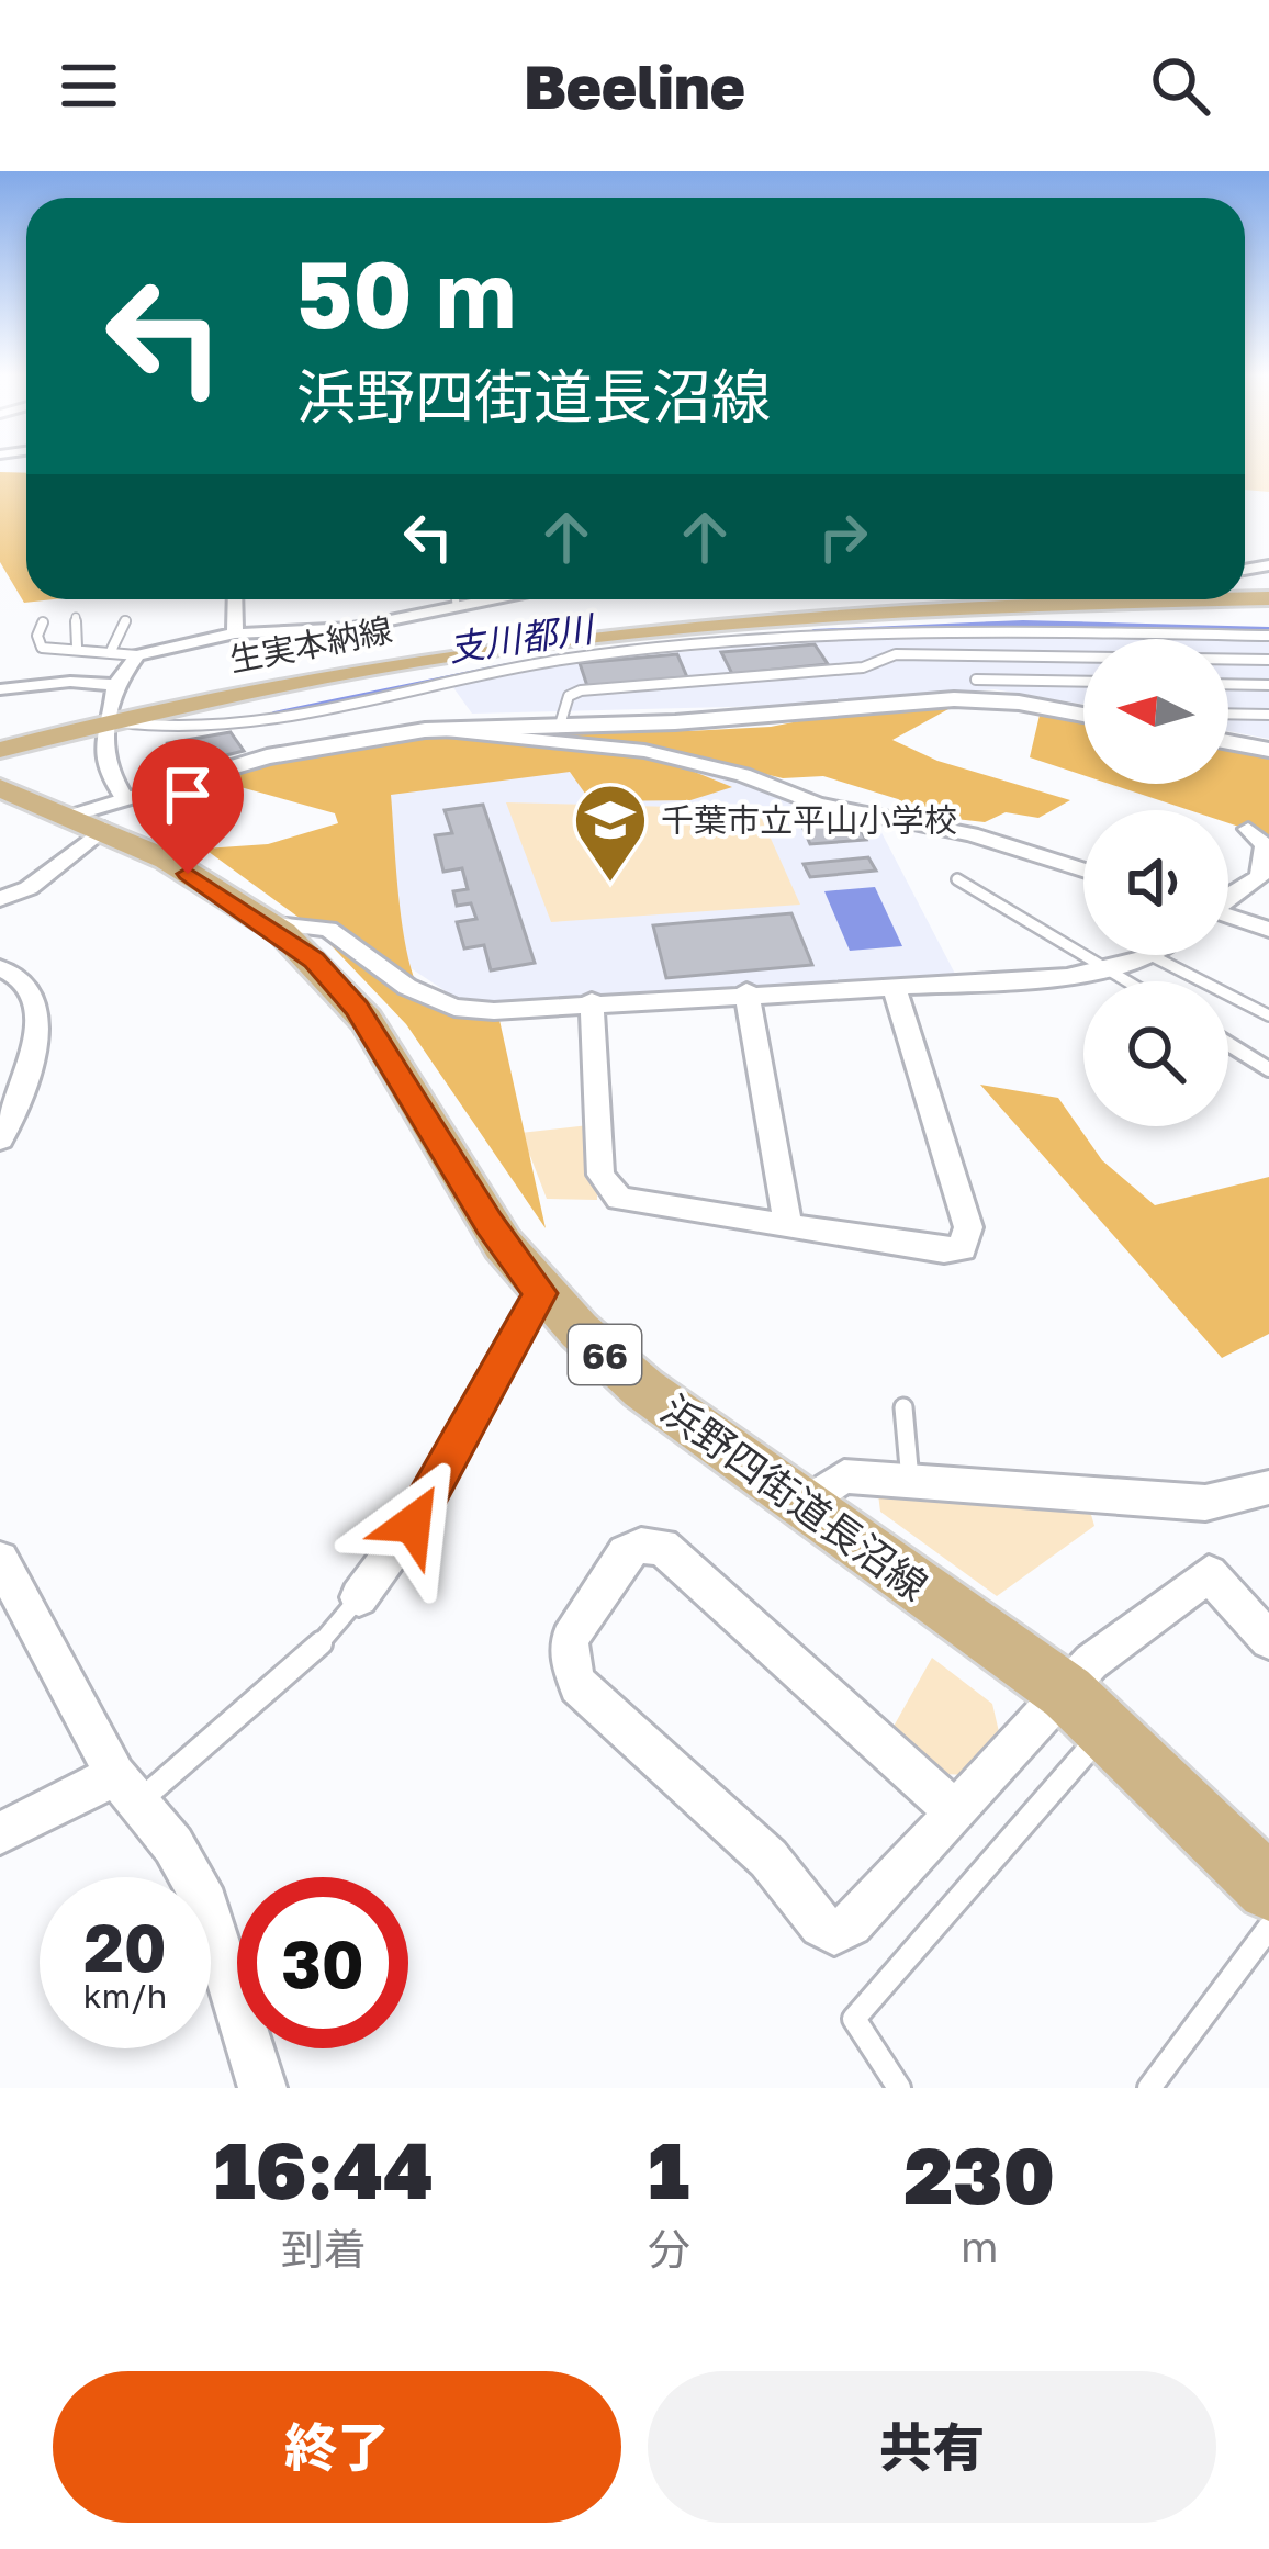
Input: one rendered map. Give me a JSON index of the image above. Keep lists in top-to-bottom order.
{
  "streets": {
    "main road": ["生実本納線", "66", "浜野四街道長沼線"]
  },
  "water": ["支川都川"],
  "places": {
    "school or university": ["千葉市立平山小学校"]
  },
  "north": "left",
  "page": {
    "header": "Beeline",
    "turn": ["50 m", "浜野四街道長沼線"],
    "speed": "20 km/h",
    "limit": "30",
    "eta": [
      "16:44",
      "到着",
      "1",
      "分",
      "230",
      "m"
    ],
    "buttons": ["終了", "共有"]
  }
}
